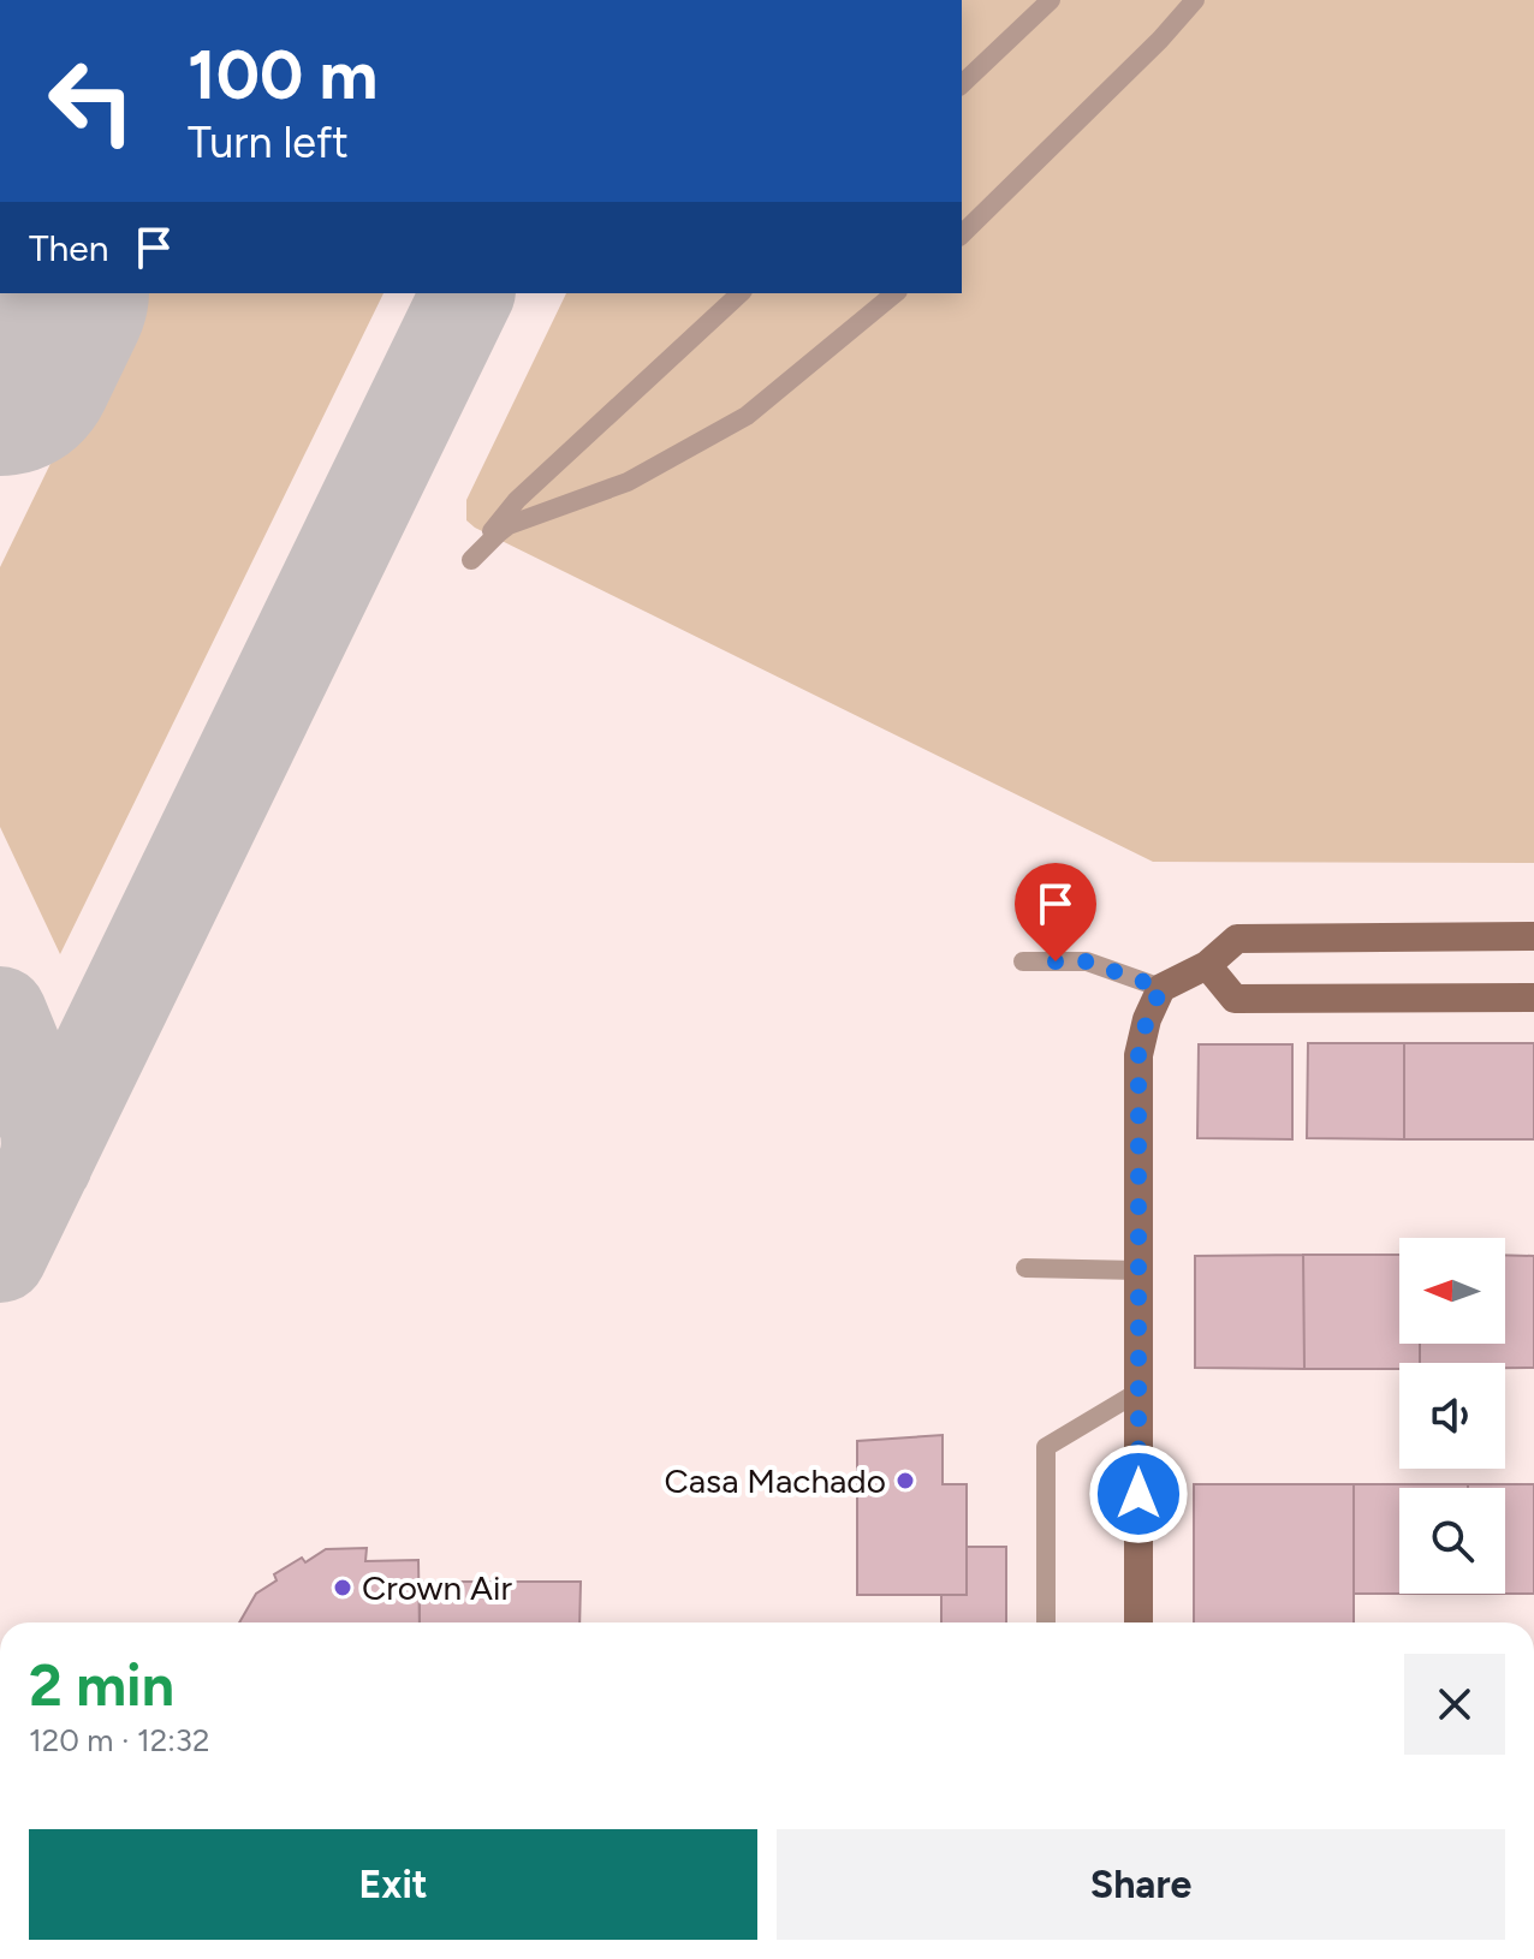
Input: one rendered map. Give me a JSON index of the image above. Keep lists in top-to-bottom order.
{
  "places": ["Casa Machado", "Crown Air"],
  "north": "left",
  "page": {
    "turn": ["100 m", "Turn left"],
    "then": "Then",
    "heading": ["2 min", "120 m · 12:32"],
    "buttons": ["Exit", "Share"]
  }
}
